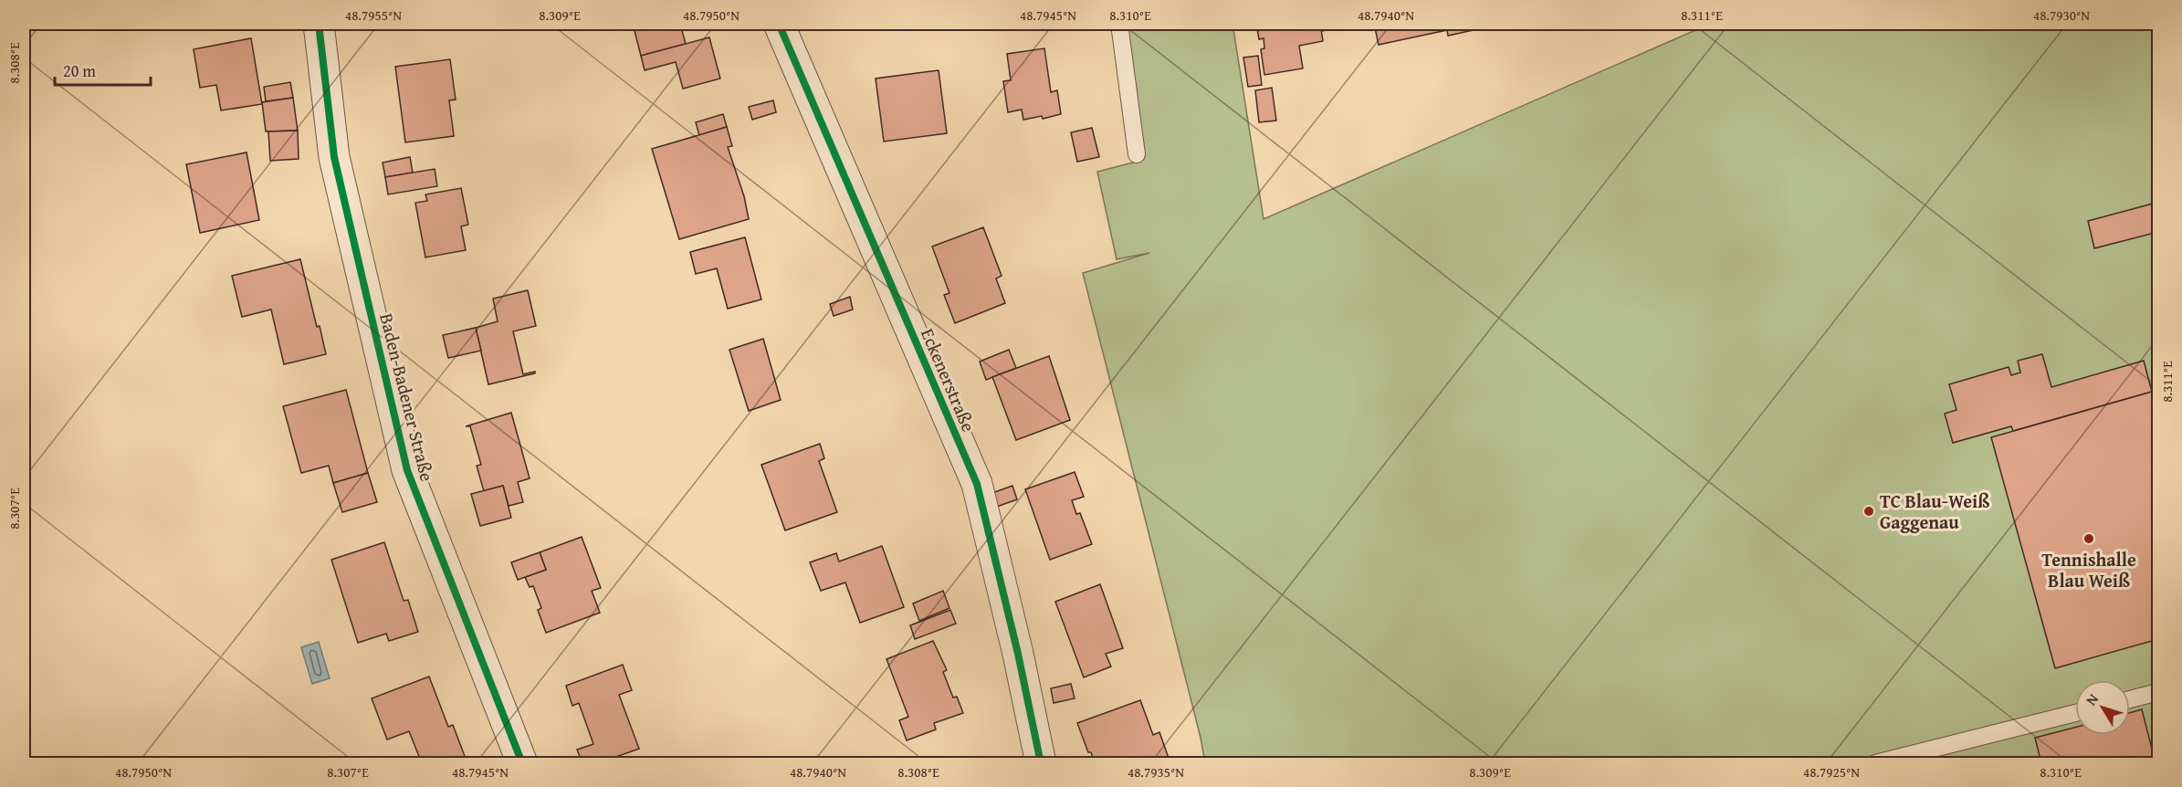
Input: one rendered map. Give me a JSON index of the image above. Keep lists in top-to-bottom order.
{
  "streets": {
    "street": ["Eckenerstraße", "Baden-Badener Straße"]
  },
  "places": ["TC Blau-Weiß Gaggenau", "Tennishalle Blau Weiß"],
  "scale_bar": "20 m",
  "north": "top left",
  "coordinates": [
    "48.7955°N",
    "8.309°E",
    "48.7950°N",
    "48.7945°N",
    "8.310°E",
    "48.7940°N",
    "8.311°E",
    "48.7930°N",
    "8.308°E",
    "8.307°E",
    "48.7935°N",
    "48.7925°N"
  ]
}
